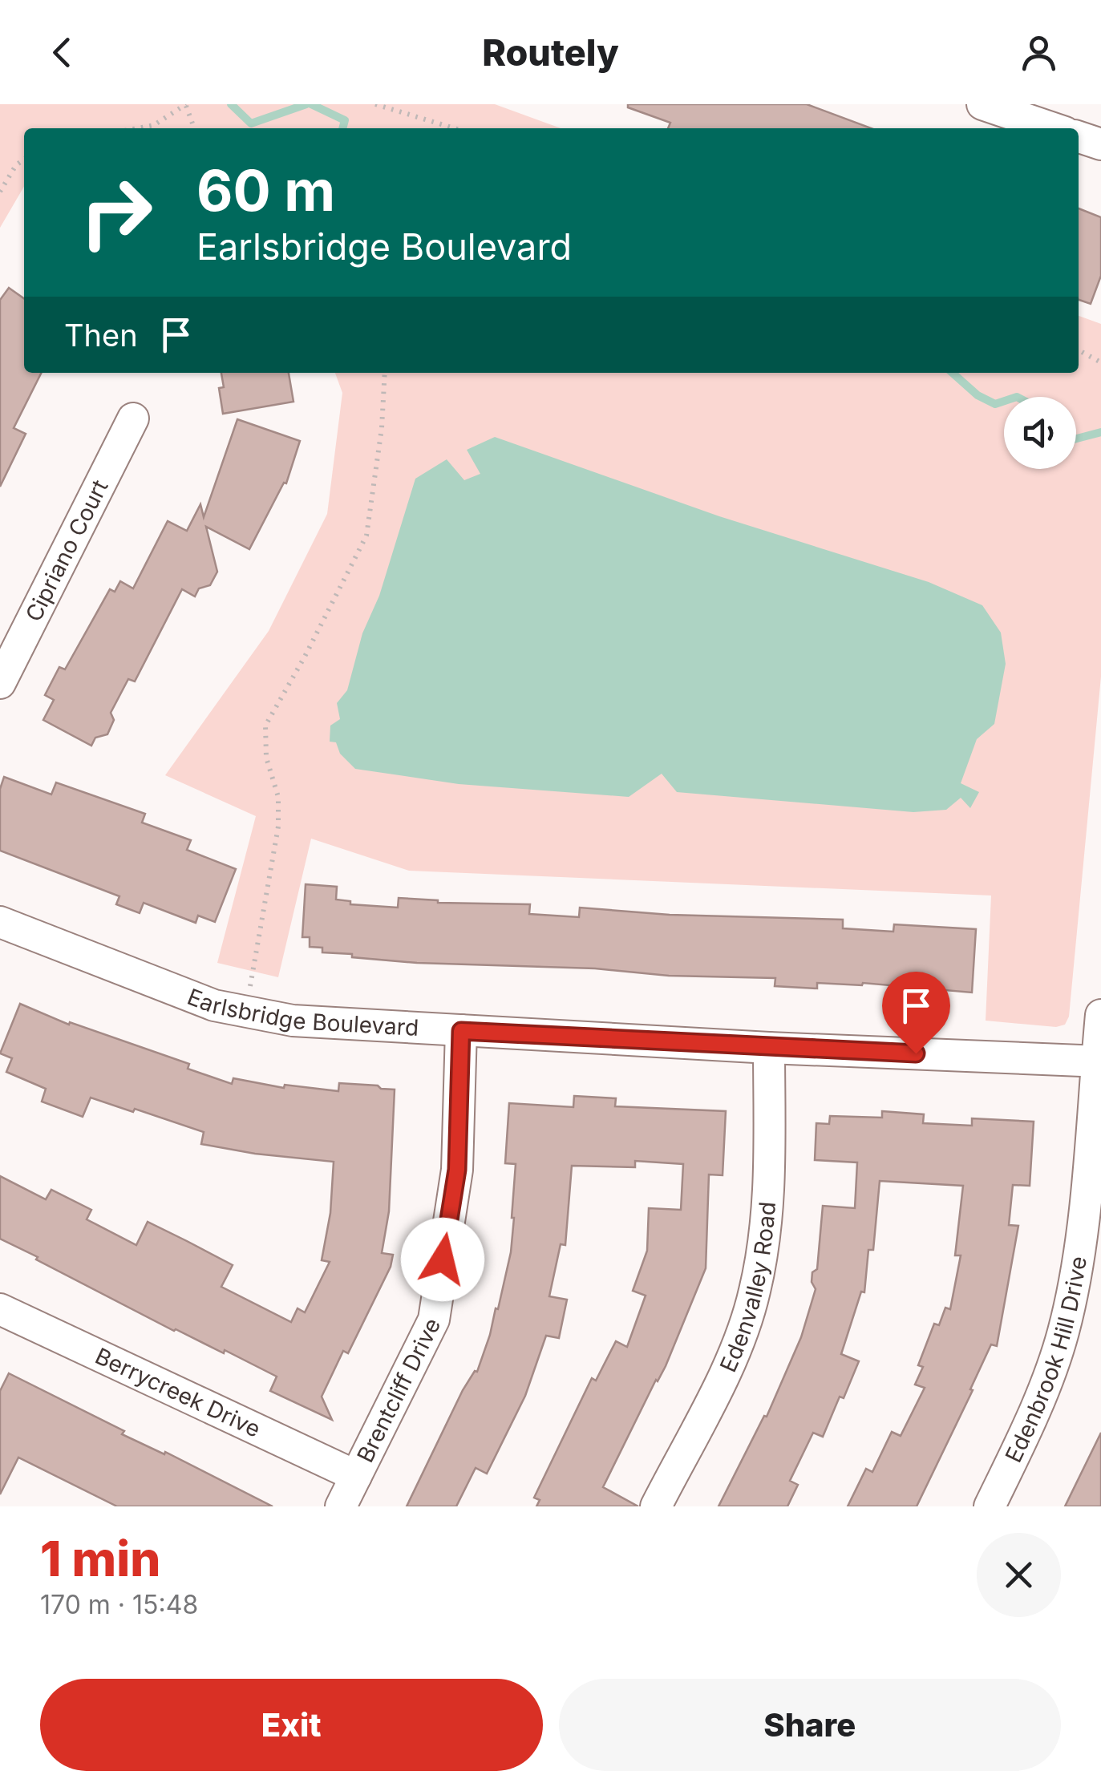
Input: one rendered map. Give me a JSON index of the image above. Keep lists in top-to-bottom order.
{
  "streets": {
    "street": [
      "Cipriano Court",
      "Earlsbridge Boulevard",
      "Edenvalley Road",
      "Edenbrook Hill Drive",
      "Brentcliff Drive",
      "Berrycreek Drive"
    ]
  },
  "crossings": [
    ["Earlsbridge Boulevard", "Edenvalley Road"],
    ["Earlsbridge Boulevard", "Edenbrook Hill Drive"],
    ["Earlsbridge Boulevard", "Brentcliff Drive"],
    ["Brentcliff Drive", "Berrycreek Drive"]
  ],
  "page": {
    "header": "Routely",
    "turn": ["60 m", "Earlsbridge Boulevard"],
    "then": "Then",
    "heading": ["1 min", "170 m · 15:48"],
    "buttons": ["Exit", "Share"]
  }
}
